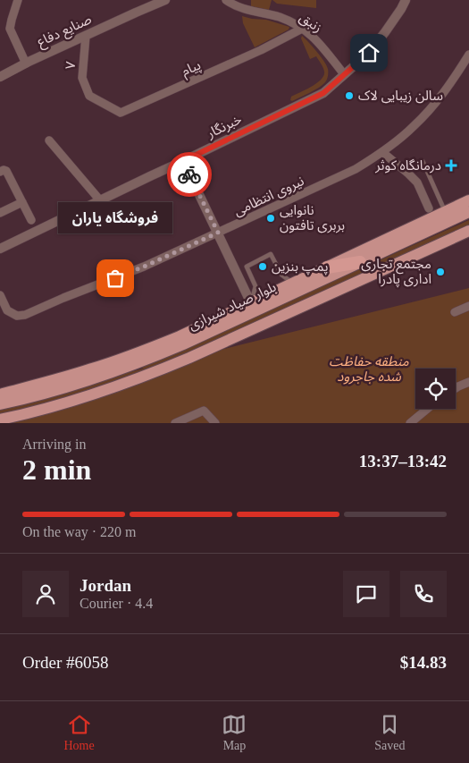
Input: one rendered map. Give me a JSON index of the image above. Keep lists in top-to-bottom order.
{
  "streets": {
    "main road": ["بلوار صیاد شیرازی"],
    "street": [
      "زنبق",
      "صنایع دفاع",
      "۷",
      "پیام",
      "خبرنگار",
      "نیروی انتظامی"
    ]
  },
  "crossings": [
    ["زنبق", "پیام"],
    ["زنبق", "خبرنگار"],
    ["صنایع دفاع", "۷"],
    ["۷", "پیام"]
  ],
  "parks": ["منطقه حفاظت شده جاجرود"],
  "places": {
    "other": [
      "سالن زیبایی لاک",
      "نانوایی بربری تافتون",
      "پمپ بنزین",
      "مجتمع تجاری اداری پادرا",
      "فروشگاه یاران"
    ],
    "health": ["درمانگاه کوثر"]
  },
  "page": {
    "bubble": "فروشگاه یاران",
    "heading": ["2 min", "Arriving in", "13:37–13:42"],
    "panel": [
      "Jordan",
      "Courier · 4.4",
      "Order #6058",
      "$14.83"
    ],
    "bar": "On the way · 220 m",
    "tabs": ["Home", "Map", "Saved"]
  }
}
